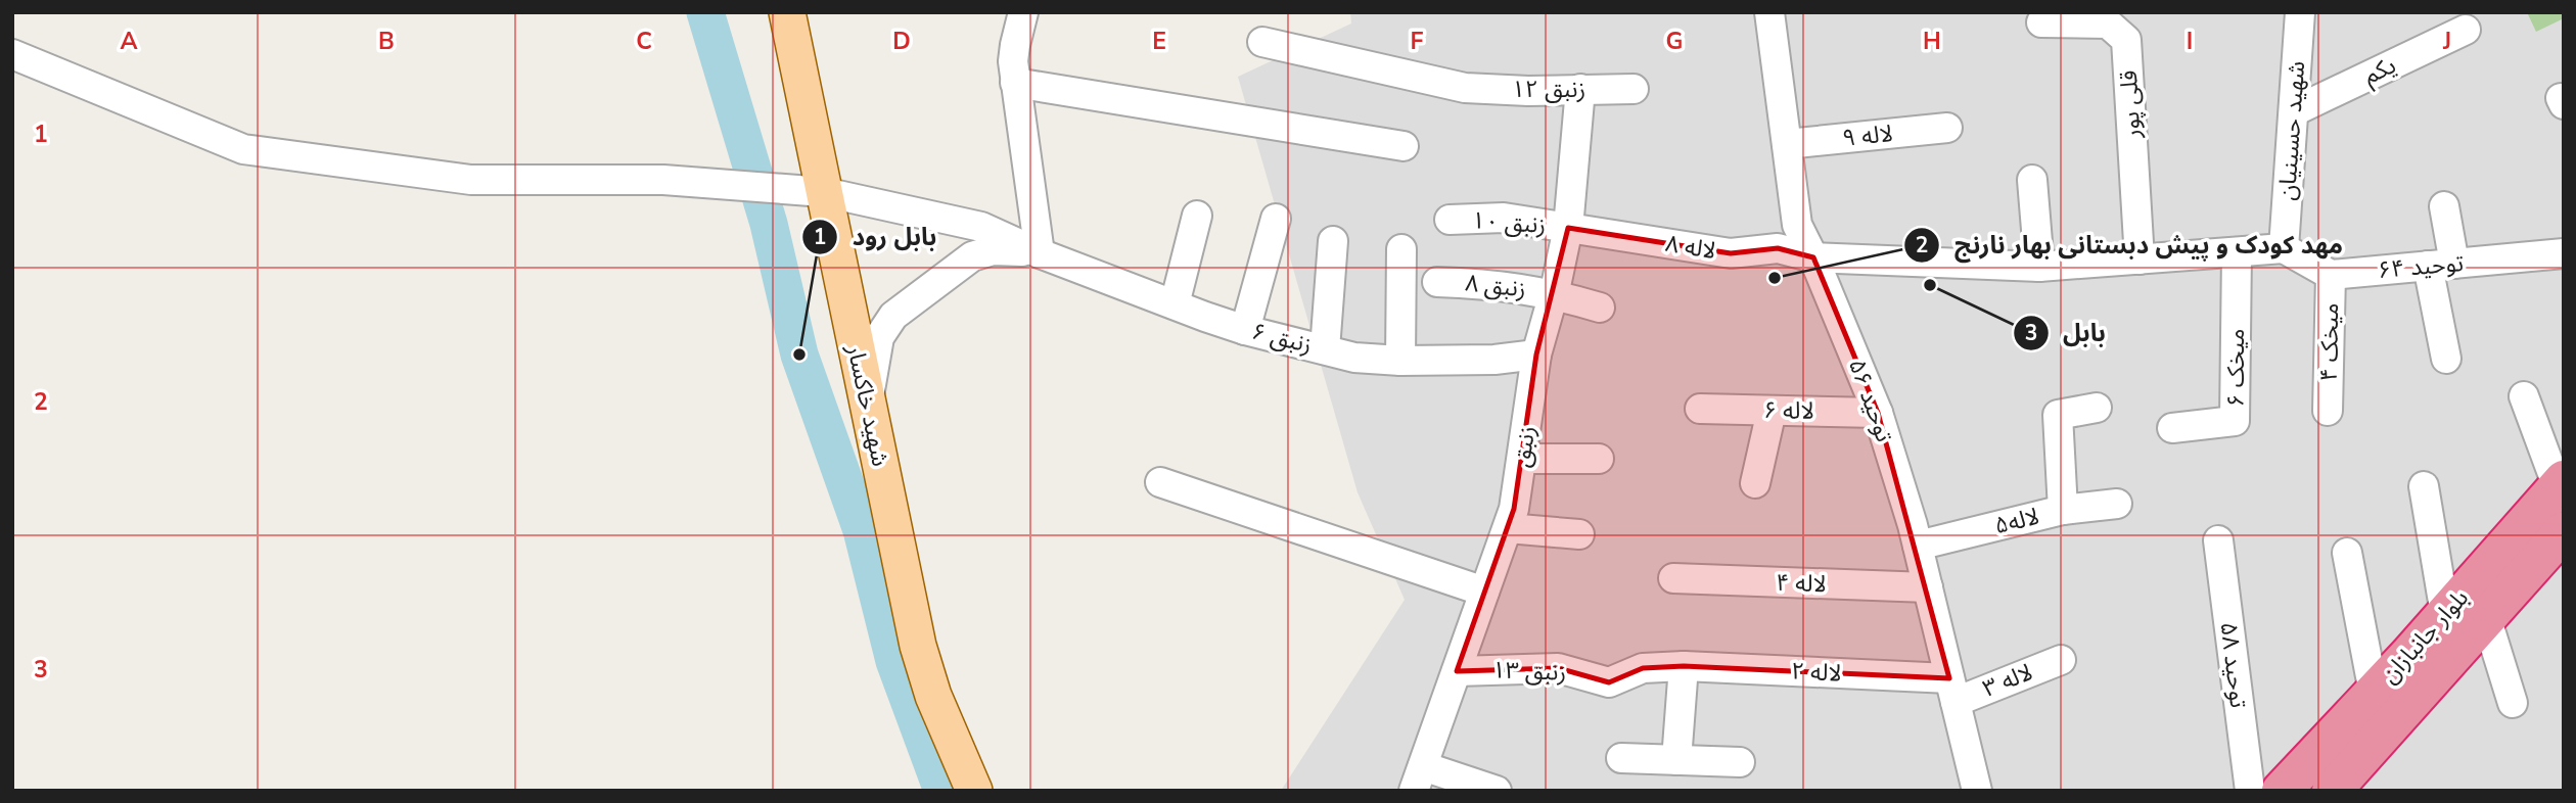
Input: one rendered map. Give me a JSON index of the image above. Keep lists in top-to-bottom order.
{
  "streets": {
    "highway": ["بلوار جانبازان"],
    "main road": ["شهید خاکسار"],
    "street": [
      "یکم",
      "زنبق ۱۲",
      "قلی پور",
      "شهید حسینیان",
      "لاله ۹",
      "زنبق ۱۰",
      "لاله ۸",
      "توحید ۶۴",
      "زنبق ۸",
      "زنبق ۶",
      "میخک ۴",
      "میخک ۶",
      "توحید ۵۶",
      "لاله ۶",
      "زنبق",
      "لاله۵",
      "لاله ۴",
      "توحید ۵۸",
      "زنبق ۱۳",
      "لاله ۲",
      "لاله ۳"
    ]
  },
  "crossings": [
    ["یکم", "شهید حسینیان"],
    ["زنبق ۱۲", "زنبق"],
    ["قلی پور", "لاله ۸"],
    ["شهید حسینیان", "لاله ۸"],
    ["لاله ۹", "توحید ۵۶"],
    ["زنبق ۱۰", "لاله ۸"],
    ["زنبق ۱۰", "زنبق"],
    ["لاله ۸", "میخک ۶"],
    ["لاله ۸", "توحید ۵۶"],
    ["لاله ۸", "زنبق"],
    ["توحید ۶۴", "میخک ۴"],
    ["زنبق ۸", "زنبق"],
    ["زنبق ۶", "زنبق"],
    ["توحید ۵۶", "لاله ۶"],
    ["توحید ۵۶", "لاله۵"],
    ["توحید ۵۶", "لاله ۴"],
    ["توحید ۵۶", "لاله ۲"],
    ["توحید ۵۶", "لاله ۳"],
    ["زنبق", "زنبق ۱۳"],
    ["زنبق ۱۳", "لاله ۲"],
    ["لاله ۲", "لاله ۳"]
  ],
  "places": ["مهد کودک و پیش دبستانی بهار نارنج", "بابل", "بابل رود"],
  "grid": {
    "columns": [
      "A",
      "B",
      "C",
      "D",
      "E",
      "F",
      "G",
      "H",
      "I",
      "J"
    ],
    "rows": ["1", "2", "3"]
  }
}
